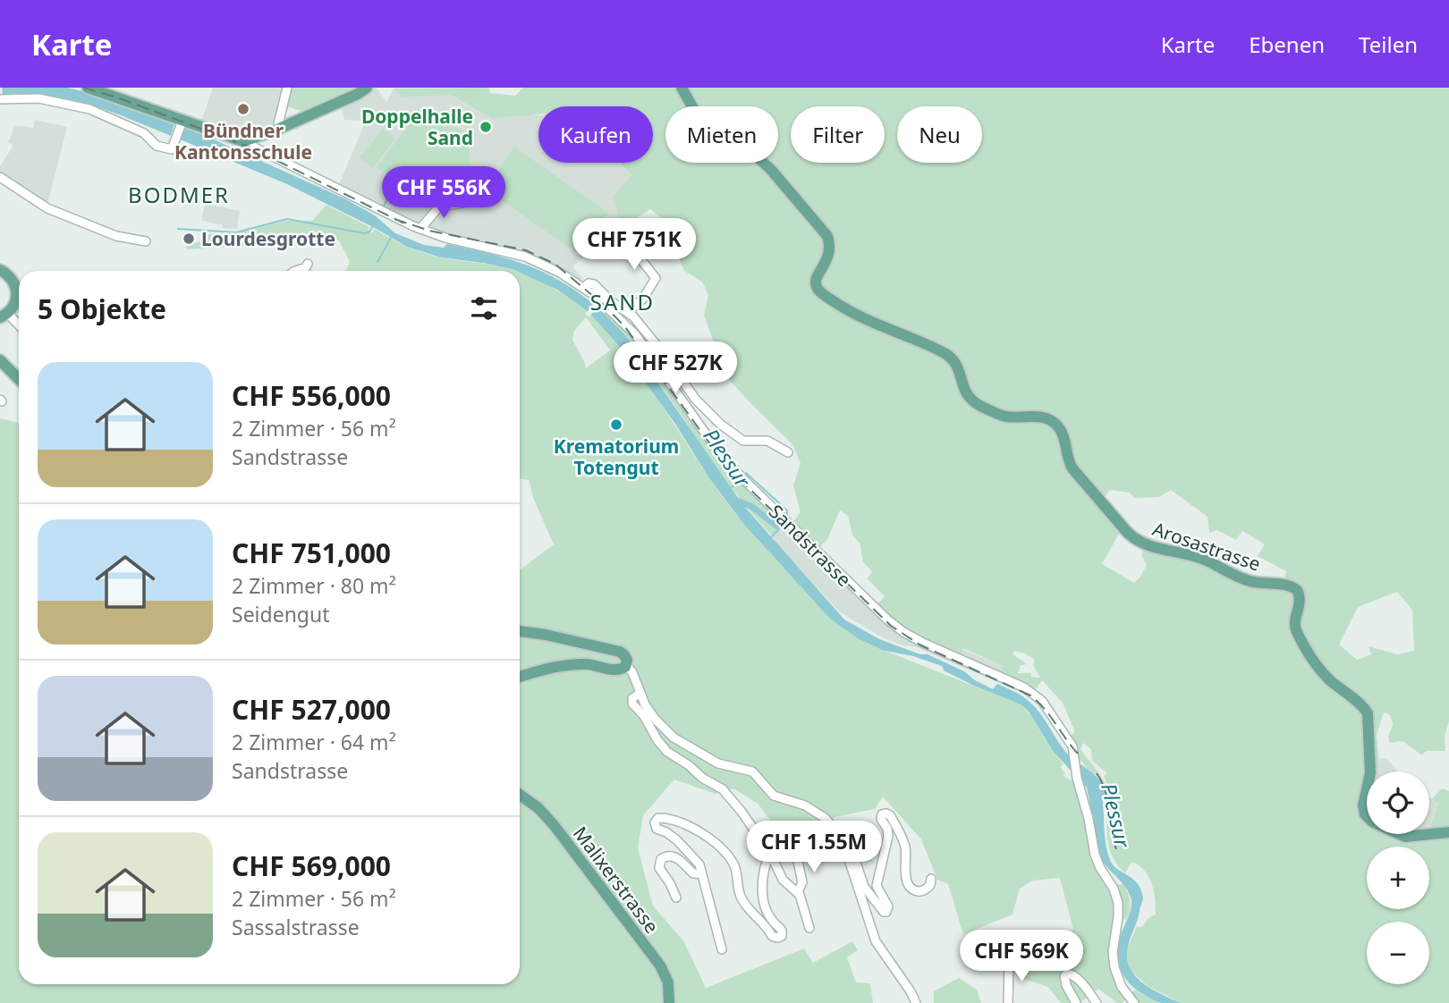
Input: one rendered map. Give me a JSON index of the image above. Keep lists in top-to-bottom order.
{
  "streets": {
    "main road": ["Arosastrasse", "Malixerstrasse"],
    "street": ["Sandstrasse"]
  },
  "districts": ["BODMER", "SAND"],
  "water": ["Plessur"],
  "places": [
    "Bündner Kantonsschule",
    "Doppelhalle Sand",
    "Lourdesgrotte",
    "Krematorium Totengut"
  ],
  "page": {
    "header": "Karte",
    "nav": ["Karte", "Ebenen", "Teilen"],
    "chip": [
      "Kaufen",
      "Mieten",
      "Filter",
      "Neu"
    ],
    "price": [
      "CHF 556K",
      "CHF 751K",
      "CHF 527K",
      "CHF 1.55M",
      "CHF 569K"
    ],
    "heading": "5 Objekte",
    "list": [
      {
        "name": "CHF 556,000",
        "note": "2 Zimmer · 56 m² · Sandstrasse"
      },
      {
        "name": "CHF 751,000",
        "note": "2 Zimmer · 80 m² · Seidengut"
      },
      {
        "name": "CHF 527,000",
        "note": "2 Zimmer · 64 m² · Sandstrasse"
      },
      {
        "name": "CHF 569,000",
        "note": "2 Zimmer · 56 m² · Sassalstrasse"
      }
    ],
    "map_buttons": ["+", "−"]
  }
}
